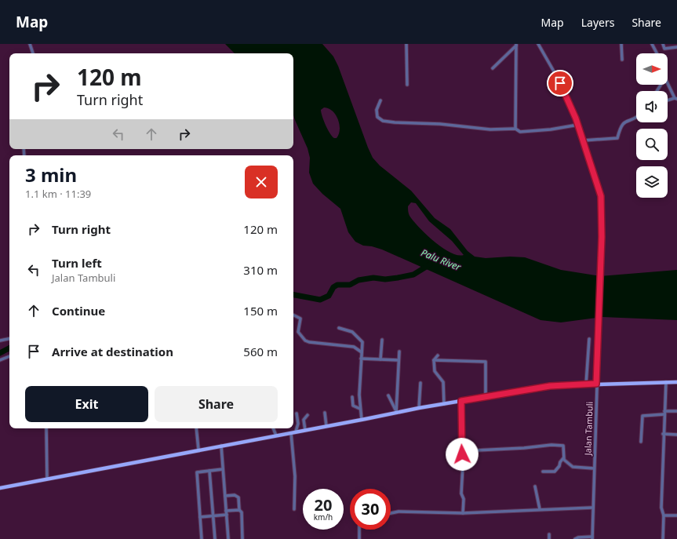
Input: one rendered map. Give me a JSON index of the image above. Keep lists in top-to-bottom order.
{
  "streets": {
    "street": ["Jalan Tambuli"]
  },
  "water": ["Palu River"],
  "north": "right",
  "page": {
    "header": "Map",
    "nav": ["Map", "Layers", "Share"],
    "turn": ["120 m", "Turn right"],
    "heading": ["3 min", "1.1 km · 11:39"],
    "list": [
      {
        "name": "Turn right",
        "value": "120 m"
      },
      {
        "name": "Turn left",
        "note": "Jalan Tambuli",
        "value": "310 m"
      },
      {
        "name": "Continue",
        "value": "150 m"
      },
      {
        "name": "Arrive at destination",
        "value": "560 m"
      }
    ],
    "buttons": ["Exit", "Share"],
    "speed": "20 km/h",
    "limit": "30"
  }
}
